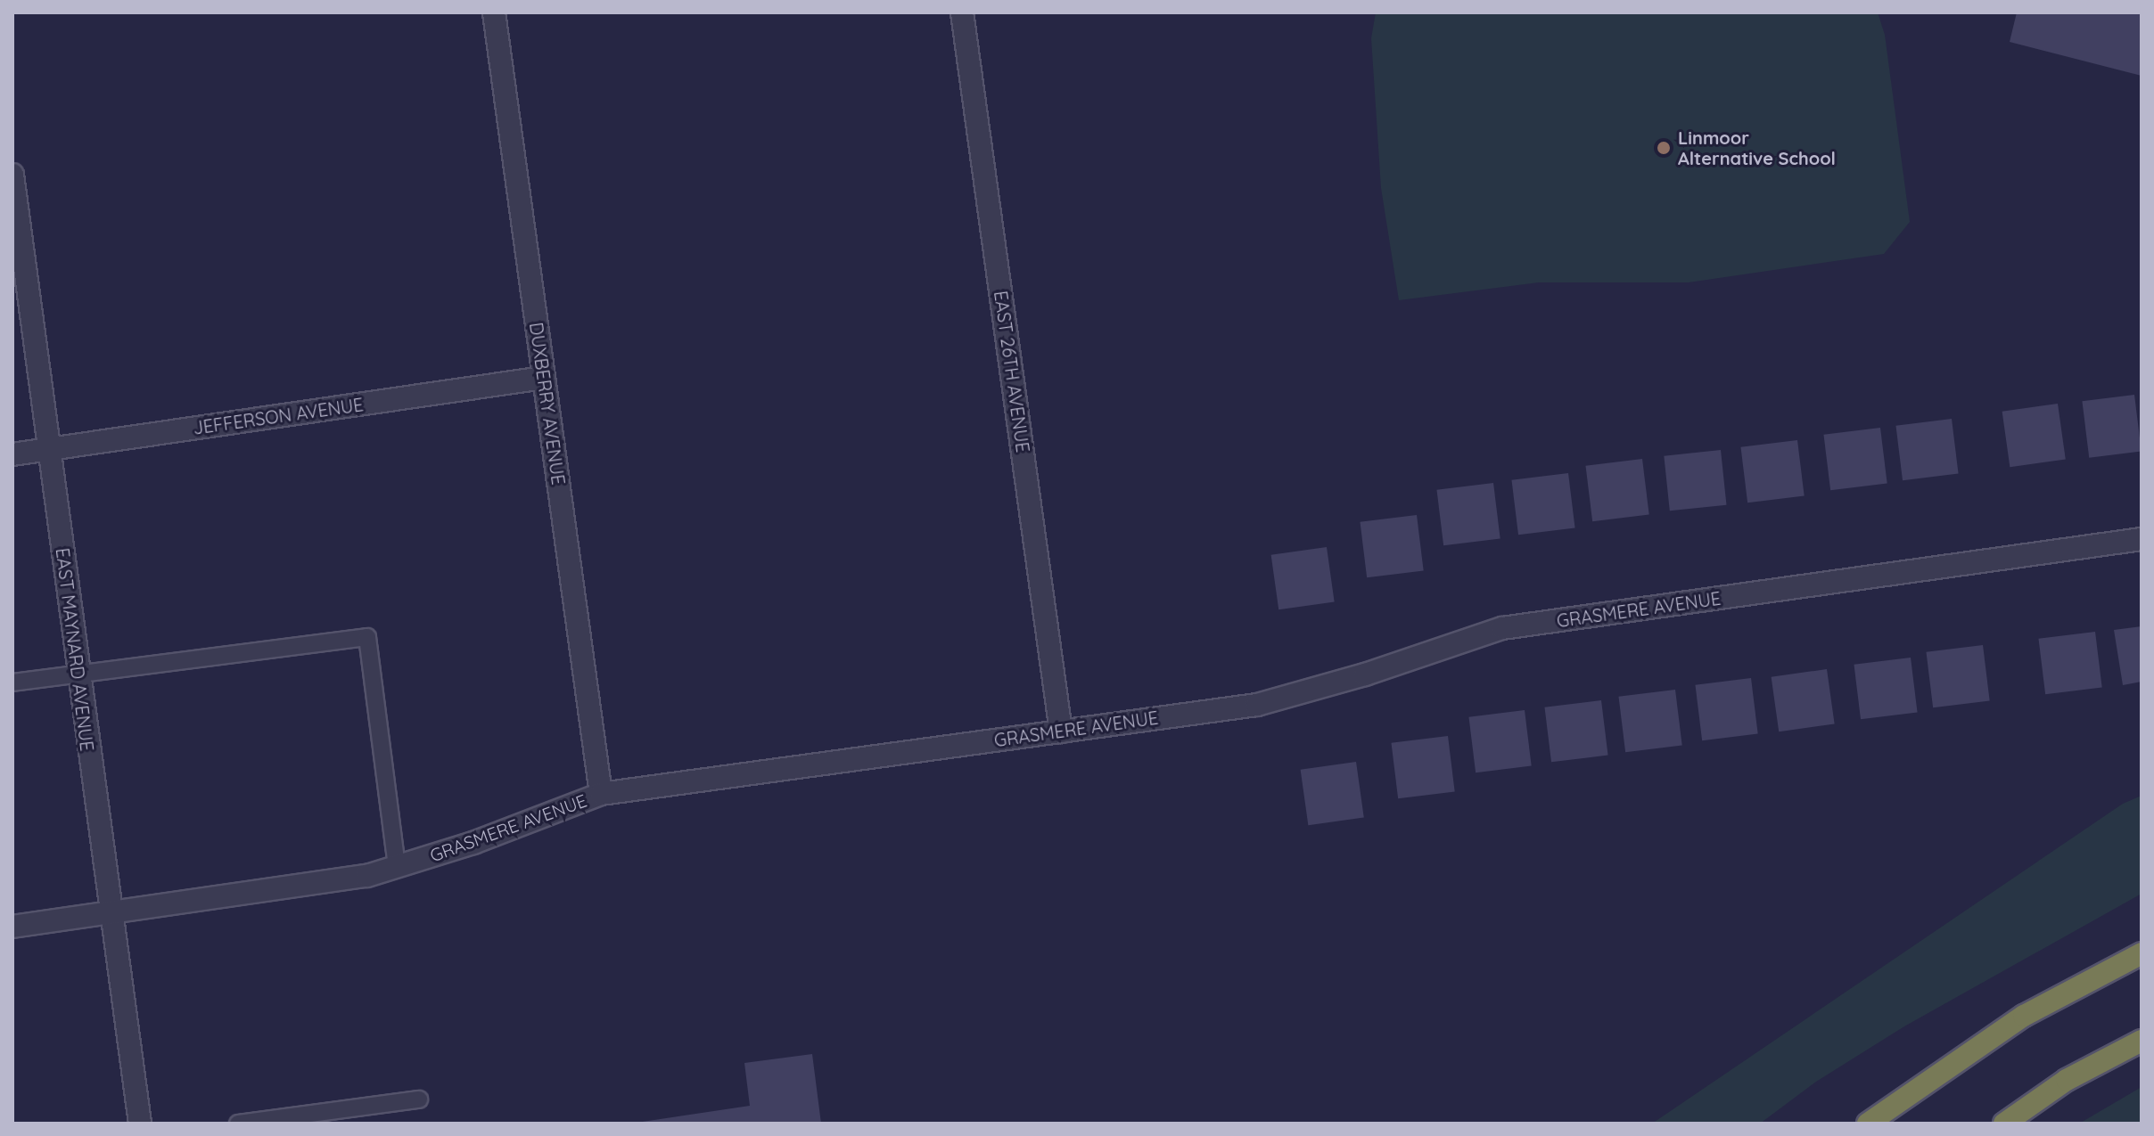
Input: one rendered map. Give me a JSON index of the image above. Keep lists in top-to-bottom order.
{
  "streets": {
    "street": [
      "EAST 26TH AVENUE",
      "DUXBERRY AVENUE",
      "JEFFERSON AVENUE",
      "GRASMERE AVENUE",
      "EAST MAYNARD AVENUE"
    ]
  },
  "crossings": [
    ["EAST 26TH AVENUE", "GRASMERE AVENUE"],
    ["DUXBERRY AVENUE", "JEFFERSON AVENUE"],
    ["DUXBERRY AVENUE", "GRASMERE AVENUE"],
    ["JEFFERSON AVENUE", "EAST MAYNARD AVENUE"],
    ["GRASMERE AVENUE", "EAST MAYNARD AVENUE"]
  ],
  "places": ["Linmoor Alternative School"]
}
